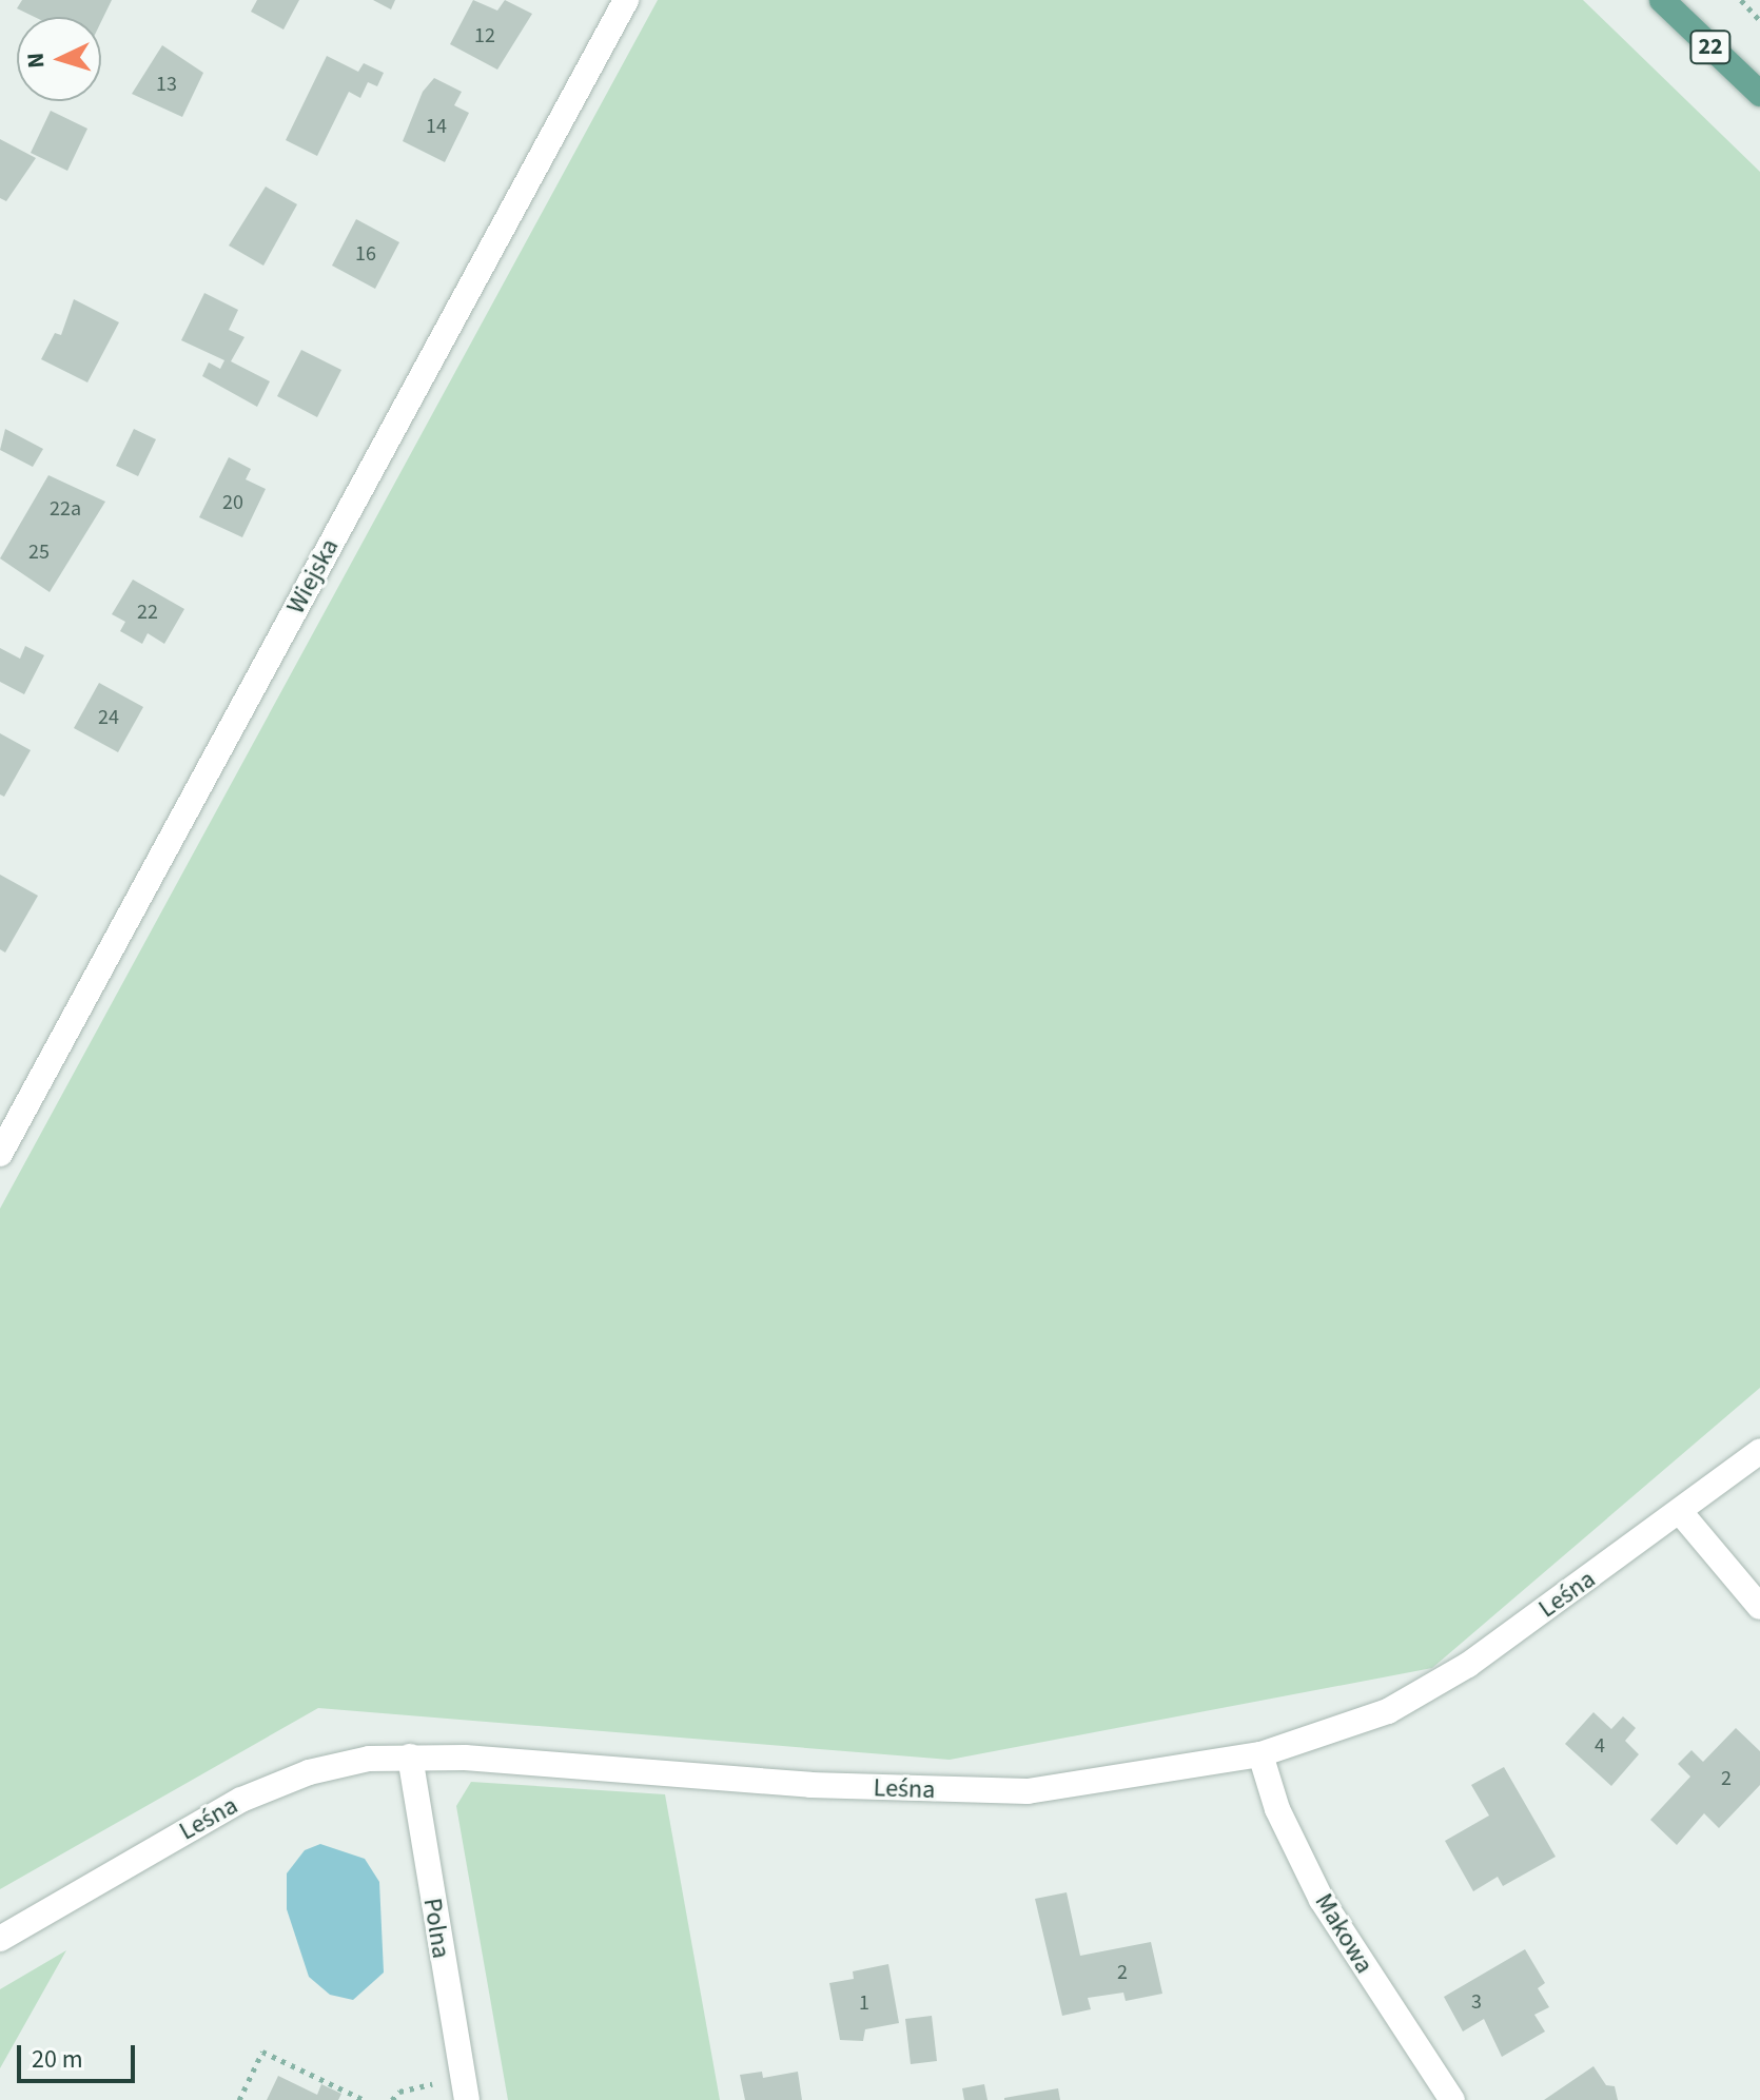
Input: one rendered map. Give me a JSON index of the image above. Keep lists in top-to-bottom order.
{
  "streets": {
    "main road": ["22"],
    "street": [
      "Wiejska",
      "Leśna",
      "Polna",
      "Makowa"
    ]
  },
  "crossings": [
    ["Leśna", "Polna"],
    ["Leśna", "Makowa"]
  ],
  "house_numbers": [
    "12",
    "13",
    "14",
    "16",
    "20",
    "22a",
    "25",
    "22",
    "24",
    "4",
    "2",
    "2",
    "3",
    "1"
  ],
  "scale_bar": "20 m",
  "north": "left"
}
